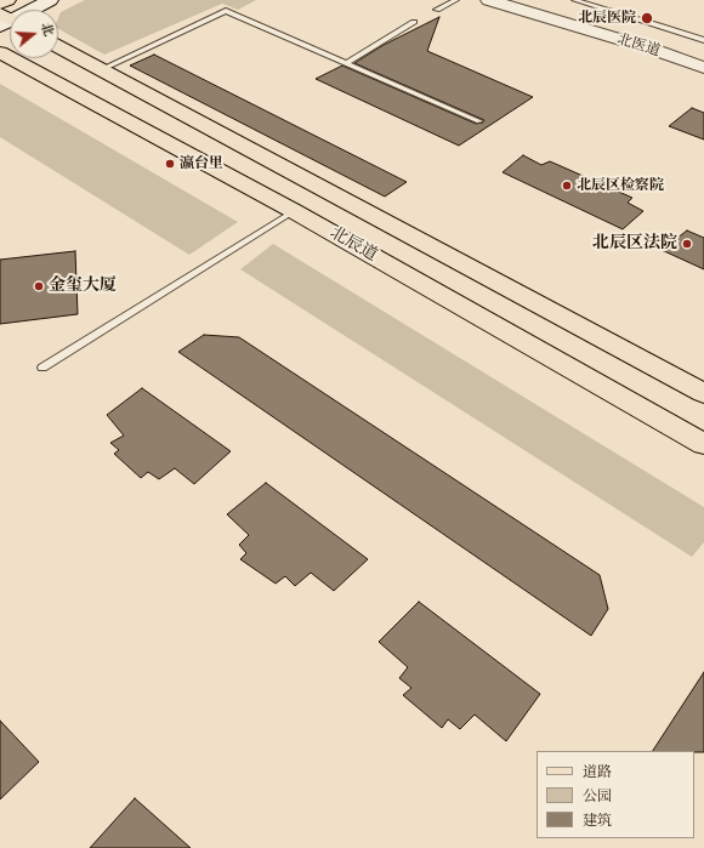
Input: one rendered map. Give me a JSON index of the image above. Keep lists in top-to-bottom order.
{
  "streets": {
    "main road": ["北辰道"],
    "street": ["北医道"]
  },
  "places": [
    "北辰医院",
    "瀛台里",
    "北辰区检察院",
    "北辰区法院",
    "金玺大厦"
  ],
  "legend": ["道路", "公园", "建筑"],
  "north": "right"
}
